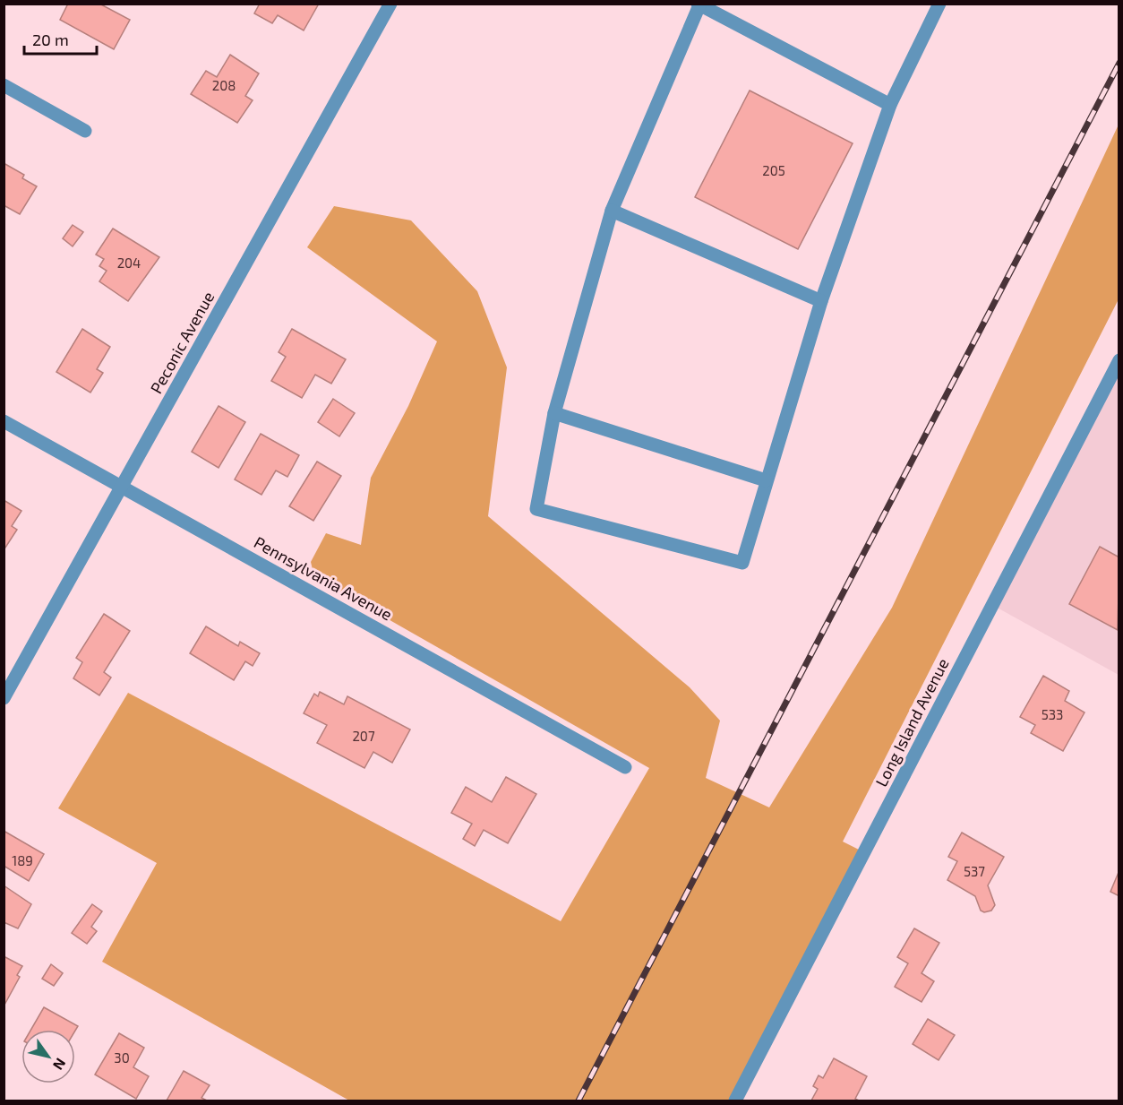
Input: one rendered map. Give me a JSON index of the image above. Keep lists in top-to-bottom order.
{
  "streets": {
    "street": ["Peconic Avenue", "Pennsylvania Avenue", "Long Island Avenue"]
  },
  "crossings": [
    ["Peconic Avenue", "Pennsylvania Avenue"]
  ],
  "house_numbers": [
    "208",
    "205",
    "204",
    "533",
    "207",
    "189",
    "537",
    "30"
  ],
  "scale_bar": "20 m",
  "north": "bottom right"
}
